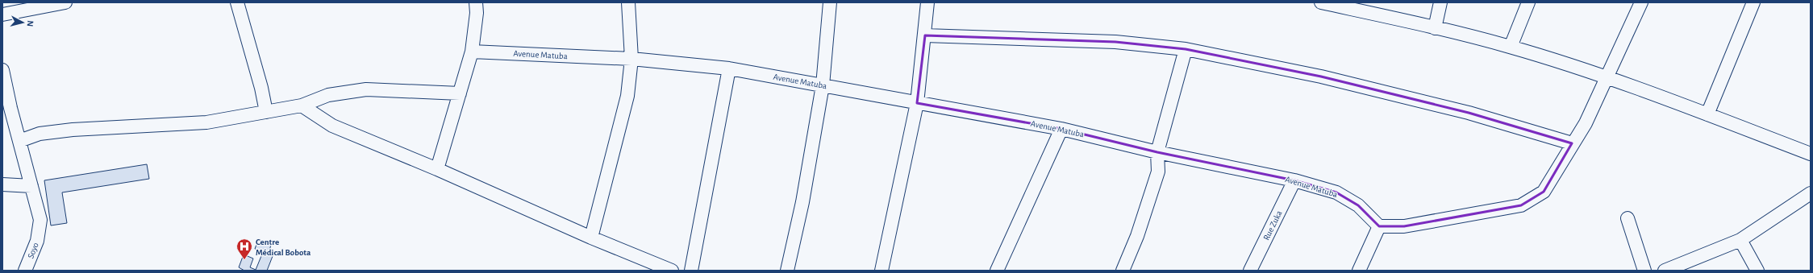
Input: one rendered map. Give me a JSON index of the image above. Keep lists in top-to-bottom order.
{
  "streets": {
    "street": ["Avenue Matuba", "Rue Zuka", "Soyo"]
  },
  "crossings": [
    ["Avenue Matuba", "Rue Zuka"]
  ],
  "places": {
    "hospital": ["Centre Médical Bobota"]
  },
  "north": "right"
}
